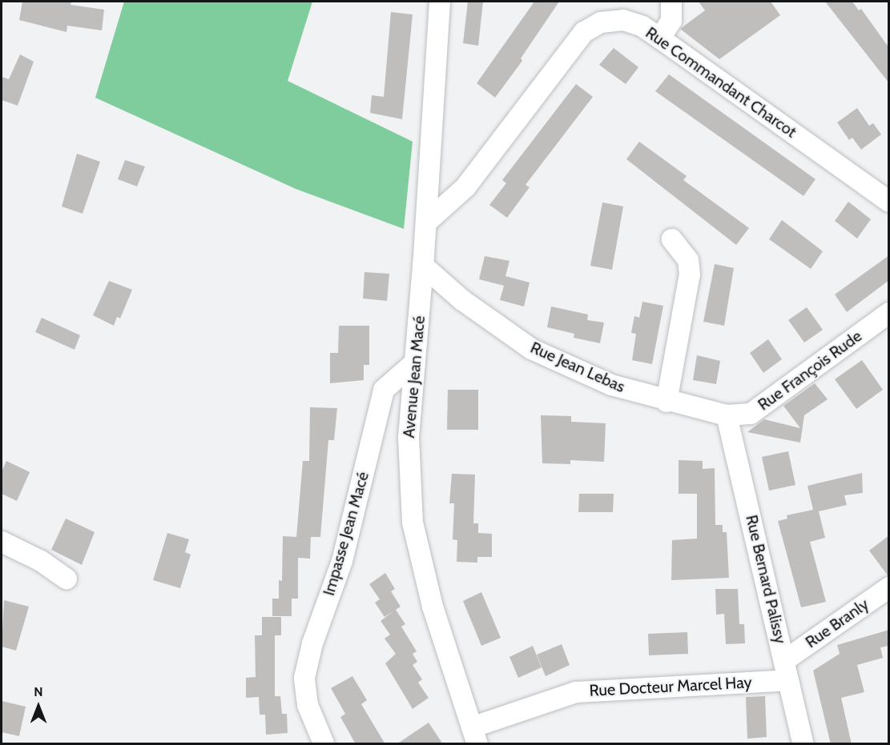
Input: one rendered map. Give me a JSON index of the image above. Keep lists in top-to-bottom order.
{
  "streets": {
    "street": [
      "Rue Commandant Charcot",
      "Rue Jean Lebas",
      "Rue François Rude",
      "Avenue Jean Macé",
      "Impasse Jean Macé",
      "Rue Bernard Palissy",
      "Rue Branly",
      "Rue Docteur Marcel Hay"
    ]
  },
  "crossings": [
    ["Rue Commandant Charcot", "Avenue Jean Macé"],
    ["Rue Jean Lebas", "Rue François Rude"],
    ["Rue Jean Lebas", "Avenue Jean Macé"],
    ["Rue Jean Lebas", "Rue Bernard Palissy"],
    ["Rue François Rude", "Rue Bernard Palissy"],
    ["Avenue Jean Macé", "Impasse Jean Macé"],
    ["Avenue Jean Macé", "Rue Docteur Marcel Hay"],
    ["Rue Bernard Palissy", "Rue Branly"],
    ["Rue Bernard Palissy", "Rue Docteur Marcel Hay"],
    ["Rue Branly", "Rue Docteur Marcel Hay"]
  ],
  "north": "top"
}
